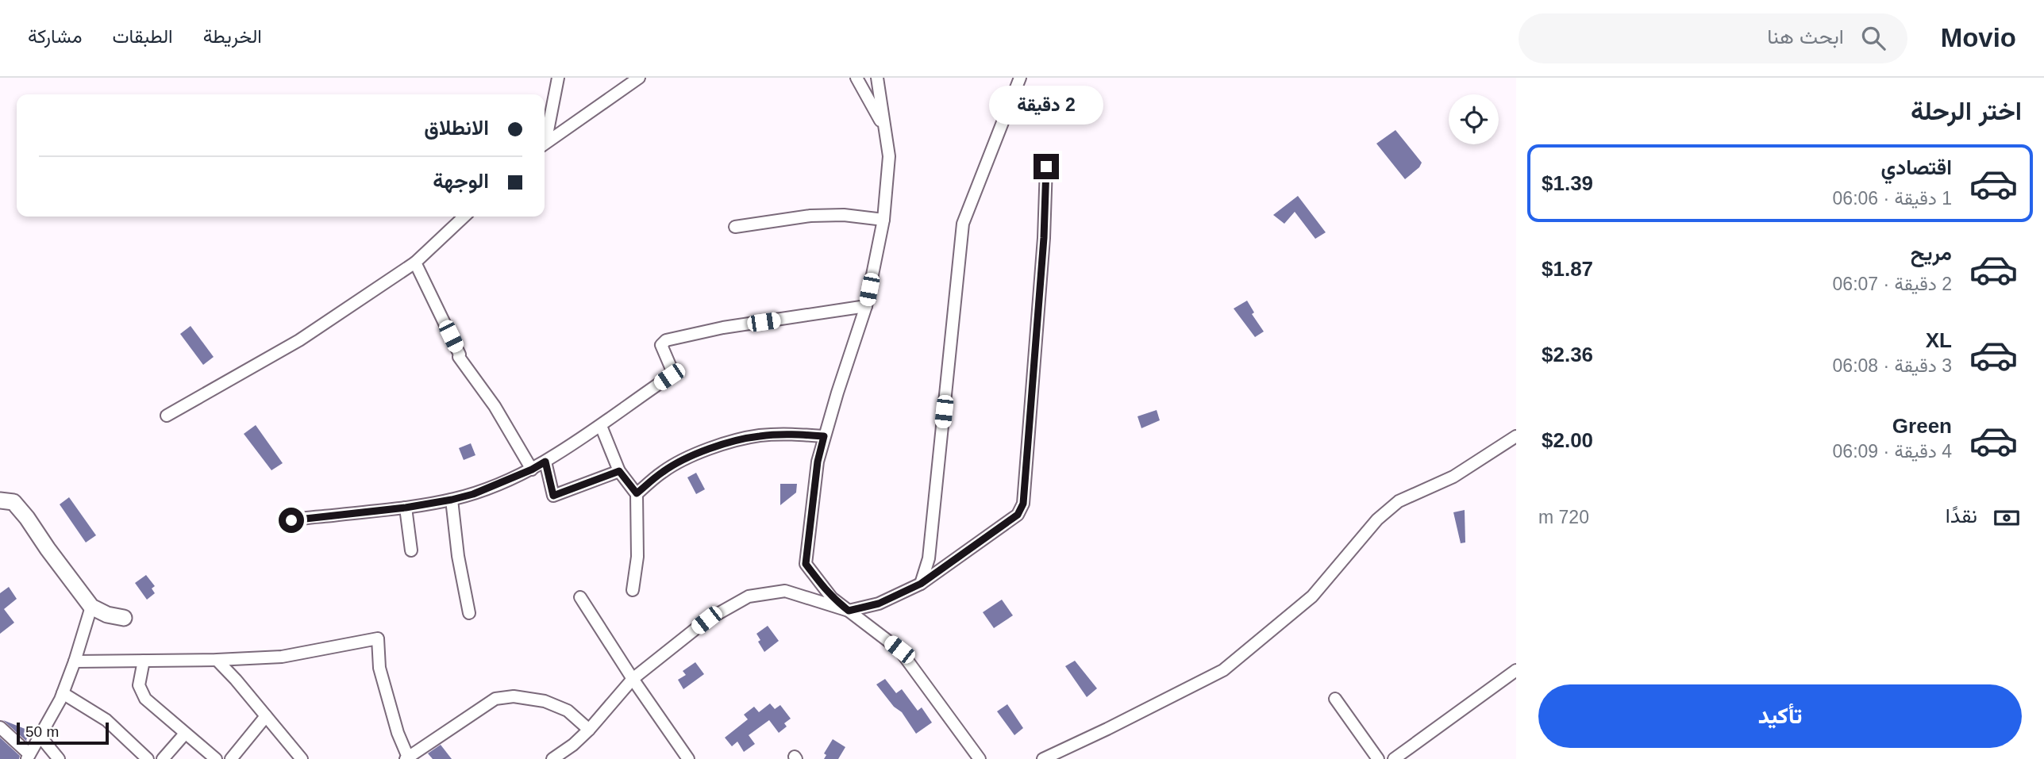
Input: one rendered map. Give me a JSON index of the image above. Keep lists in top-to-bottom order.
{
  "scale_bar": "50 m",
  "page": {
    "header": "Movio",
    "search": "ابحث هنا",
    "nav": ["الخريطة", "الطبقات", "مشاركة"],
    "heading": "اختر الرحلة",
    "bubble": "2 دقيقة",
    "banner": ["الانطلاق", "الوجهة"],
    "list": [
      {
        "name": "اقتصادي",
        "note": "1 دقيقة · 06:06",
        "value": "$1.39"
      },
      {
        "name": "مريح",
        "note": "2 دقيقة · 06:07",
        "value": "$1.87"
      },
      {
        "name": "XL",
        "note": "3 دقيقة · 06:08",
        "value": "$2.36"
      },
      {
        "name": "Green",
        "note": "4 دقيقة · 06:09",
        "value": "$2.00"
      }
    ],
    "pay": ["نقدًا", "720 m"],
    "buttons": "تأكيد",
    "scale": "50 m"
  }
}
